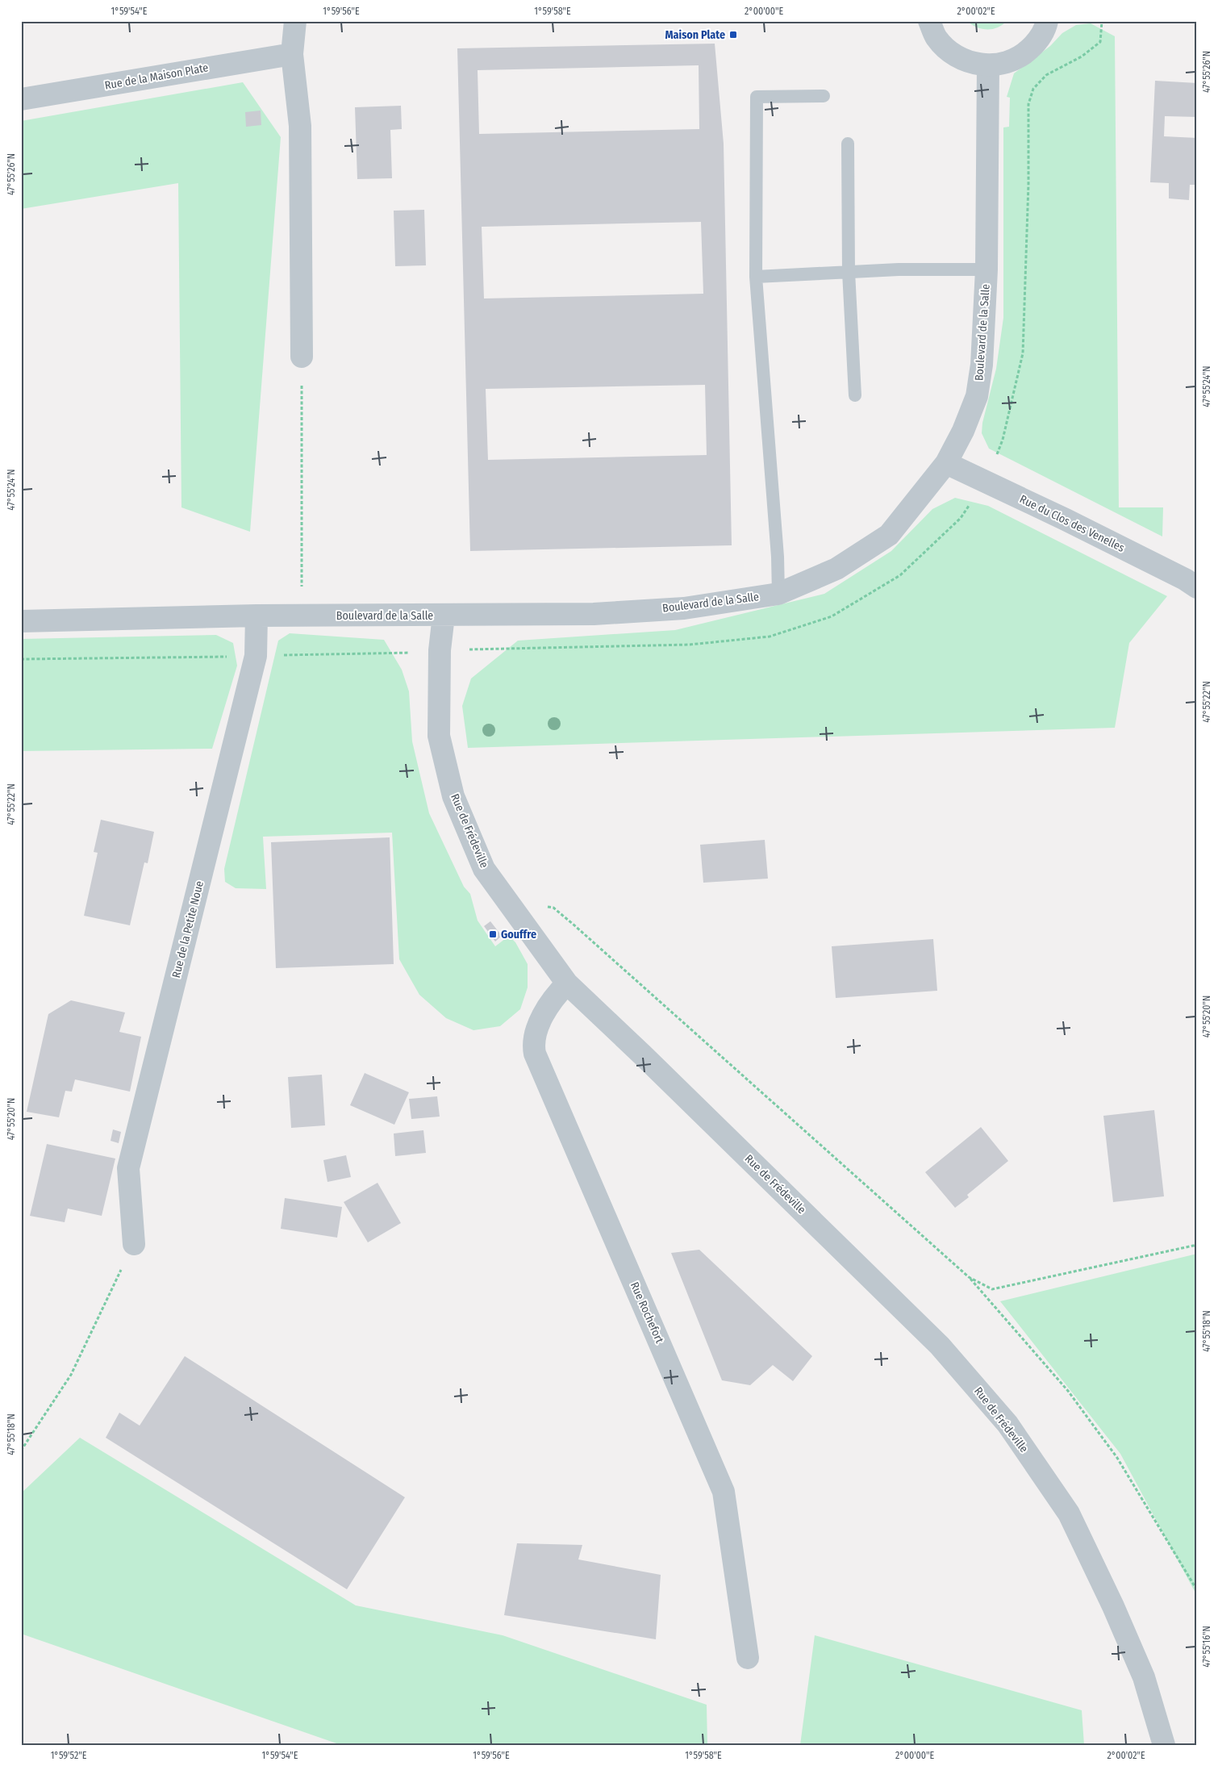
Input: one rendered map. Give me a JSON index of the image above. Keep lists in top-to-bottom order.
{
  "streets": {
    "street": [
      "Rue de la Maison Plate",
      "Boulevard de la Salle",
      "Rue du Clos des Venelles",
      "Rue de Frédeville",
      "Rue de la Petite Noue",
      "Rue Rochefort"
    ]
  },
  "crossings": [
    ["Boulevard de la Salle", "Rue du Clos des Venelles"],
    ["Boulevard de la Salle", "Rue de Frédeville"],
    ["Boulevard de la Salle", "Rue de la Petite Noue"],
    ["Rue de Frédeville", "Rue Rochefort"]
  ],
  "places": {
    "transit": ["Maison Plate", "Gouffre"]
  },
  "coordinates": [
    "1°59'54\"E",
    "1°59'56\"E",
    "1°59'58\"E",
    "2°00'00\"E",
    "2°00'02\"E",
    "47°55'26\"N",
    "47°55'24\"N",
    "47°55'22\"N",
    "47°55'20\"N",
    "47°55'18\"N",
    "47°55'16\"N",
    "1°59'52\"E"
  ]
}
